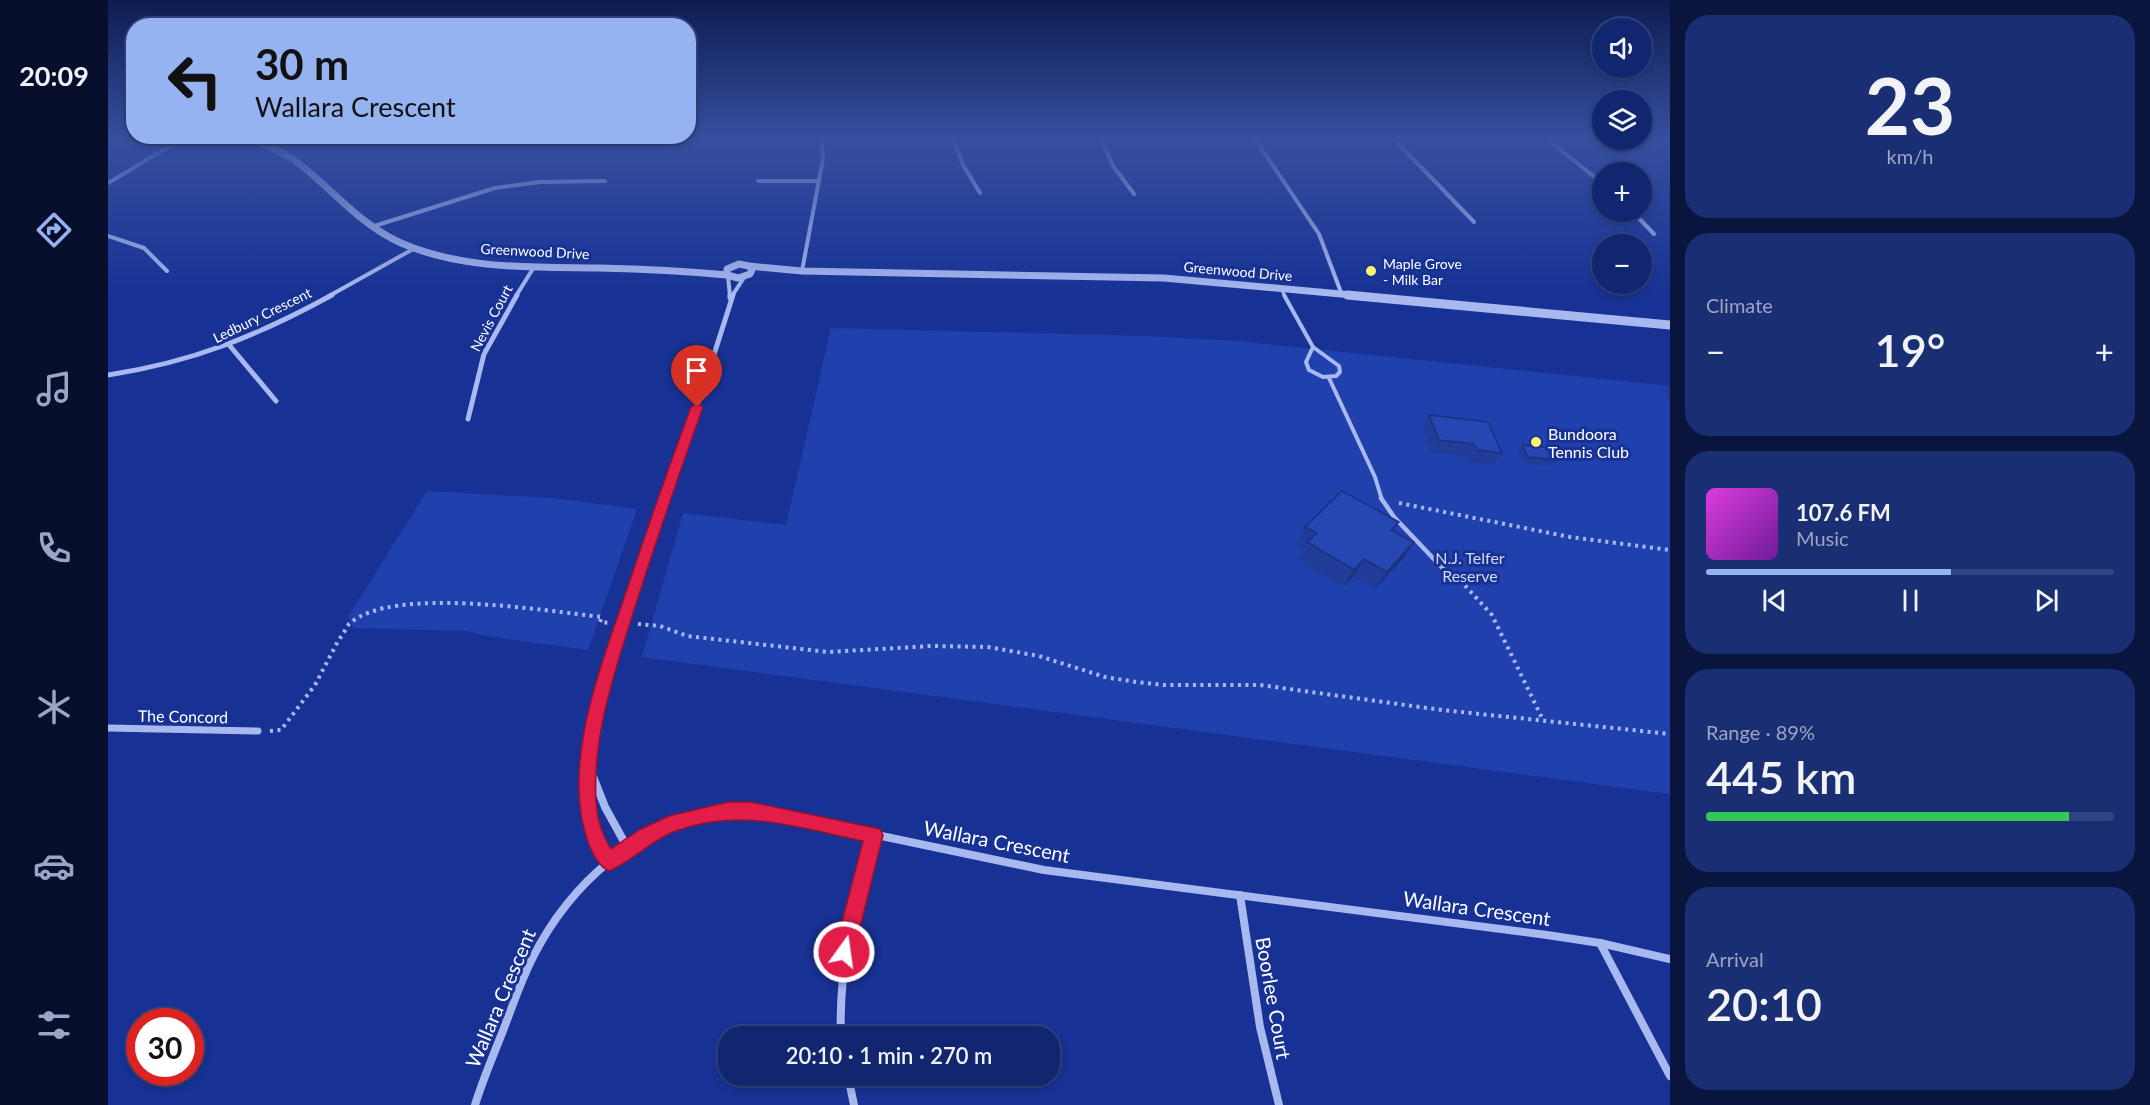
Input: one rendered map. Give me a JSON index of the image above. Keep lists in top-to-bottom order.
{
  "streets": {
    "street": [
      "Greenwood Drive",
      "Ledbury Crescent",
      "Nevis Court",
      "The Concord",
      "Wallara Crescent",
      "Boorlee Court"
    ]
  },
  "crossings": [
    ["Greenwood Drive", "Ledbury Crescent"],
    ["Greenwood Drive", "Nevis Court"],
    ["Wallara Crescent", "Boorlee Court"]
  ],
  "parks": ["N.J. Telfer Reserve"],
  "places": ["Maple Grove - Milk Bar", "Bundoora Tennis Club"],
  "page": {
    "tabs": "20:09",
    "tile": [
      ["23", "km/h"],
      "Climate",
      ["Range · 89%", "445 km"],
      ["Arrival", "20:10"]
    ],
    "map_buttons": ["+", "−"],
    "turn": ["30 m", "Wallara Crescent"],
    "heat": ["−", "19°", "+"],
    "song": ["107.6 FM", "Music"],
    "limit": "30",
    "trip": "20:10 · 1 min · 270 m"
  }
}
